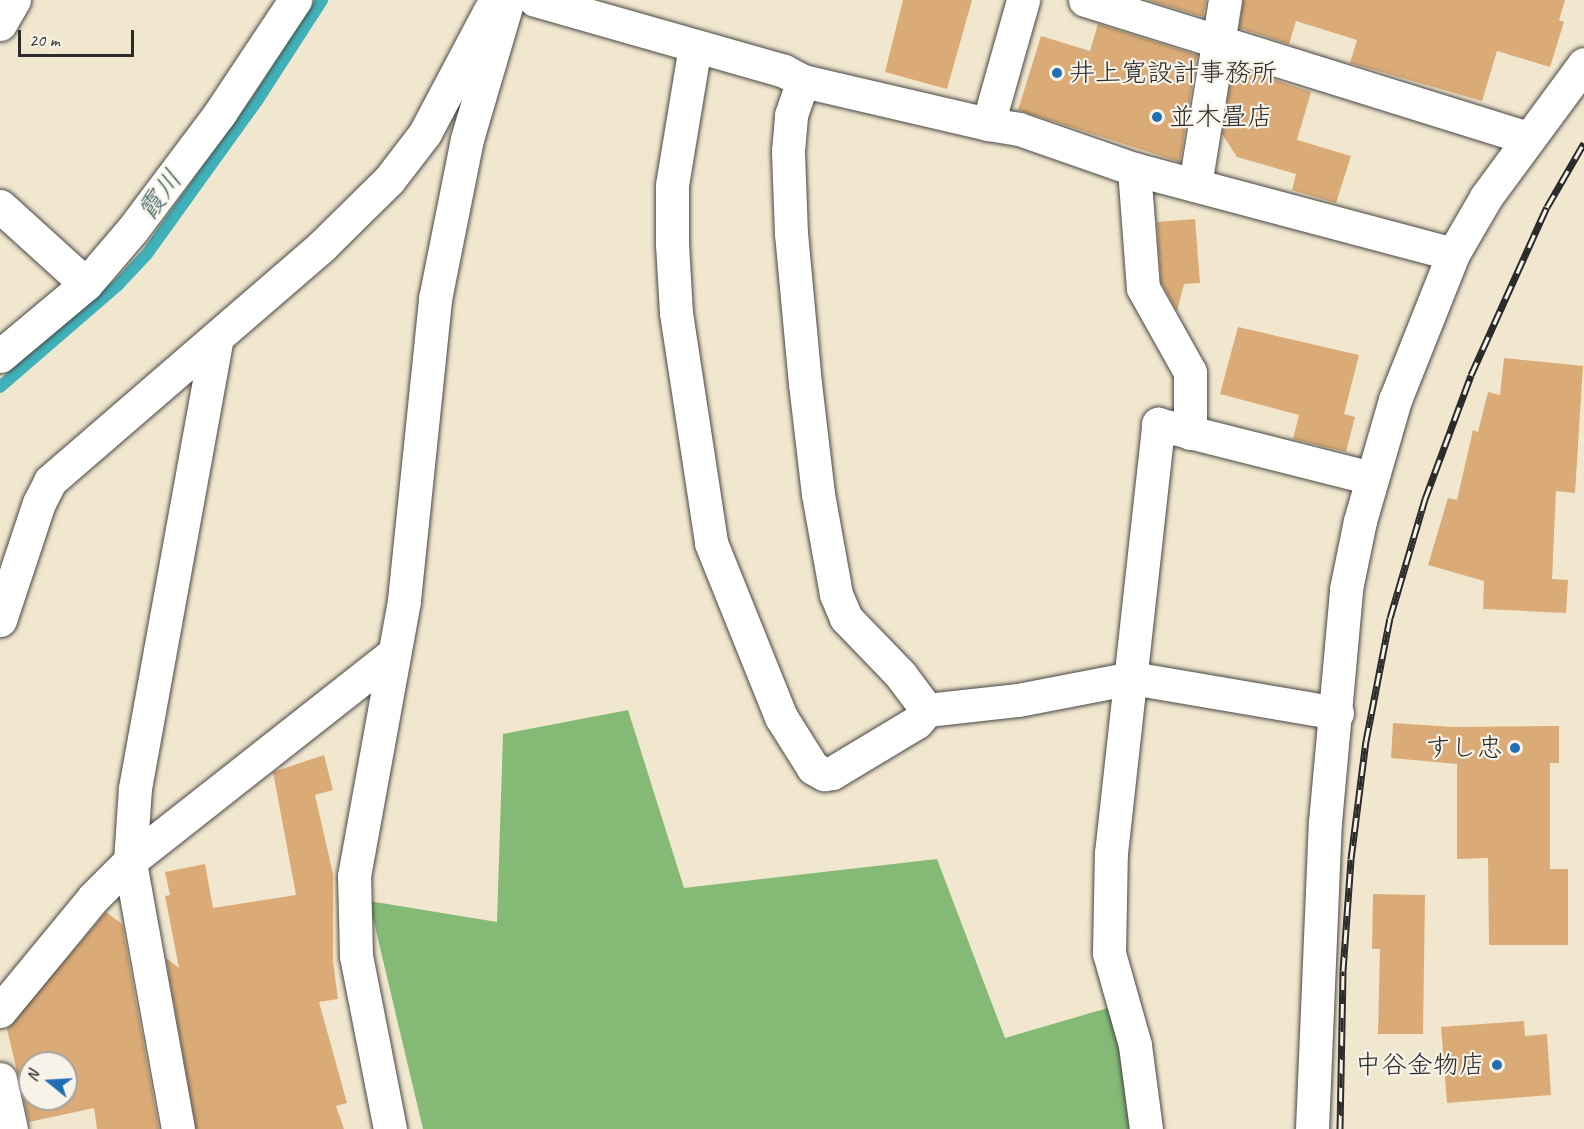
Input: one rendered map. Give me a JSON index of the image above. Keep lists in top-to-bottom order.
{
  "water": ["霞川"],
  "places": [
    "井上寛設計事務所",
    "並木畳店",
    "すし忠",
    "中谷金物店"
  ],
  "scale_bar": "20 m",
  "north": "left"
}
